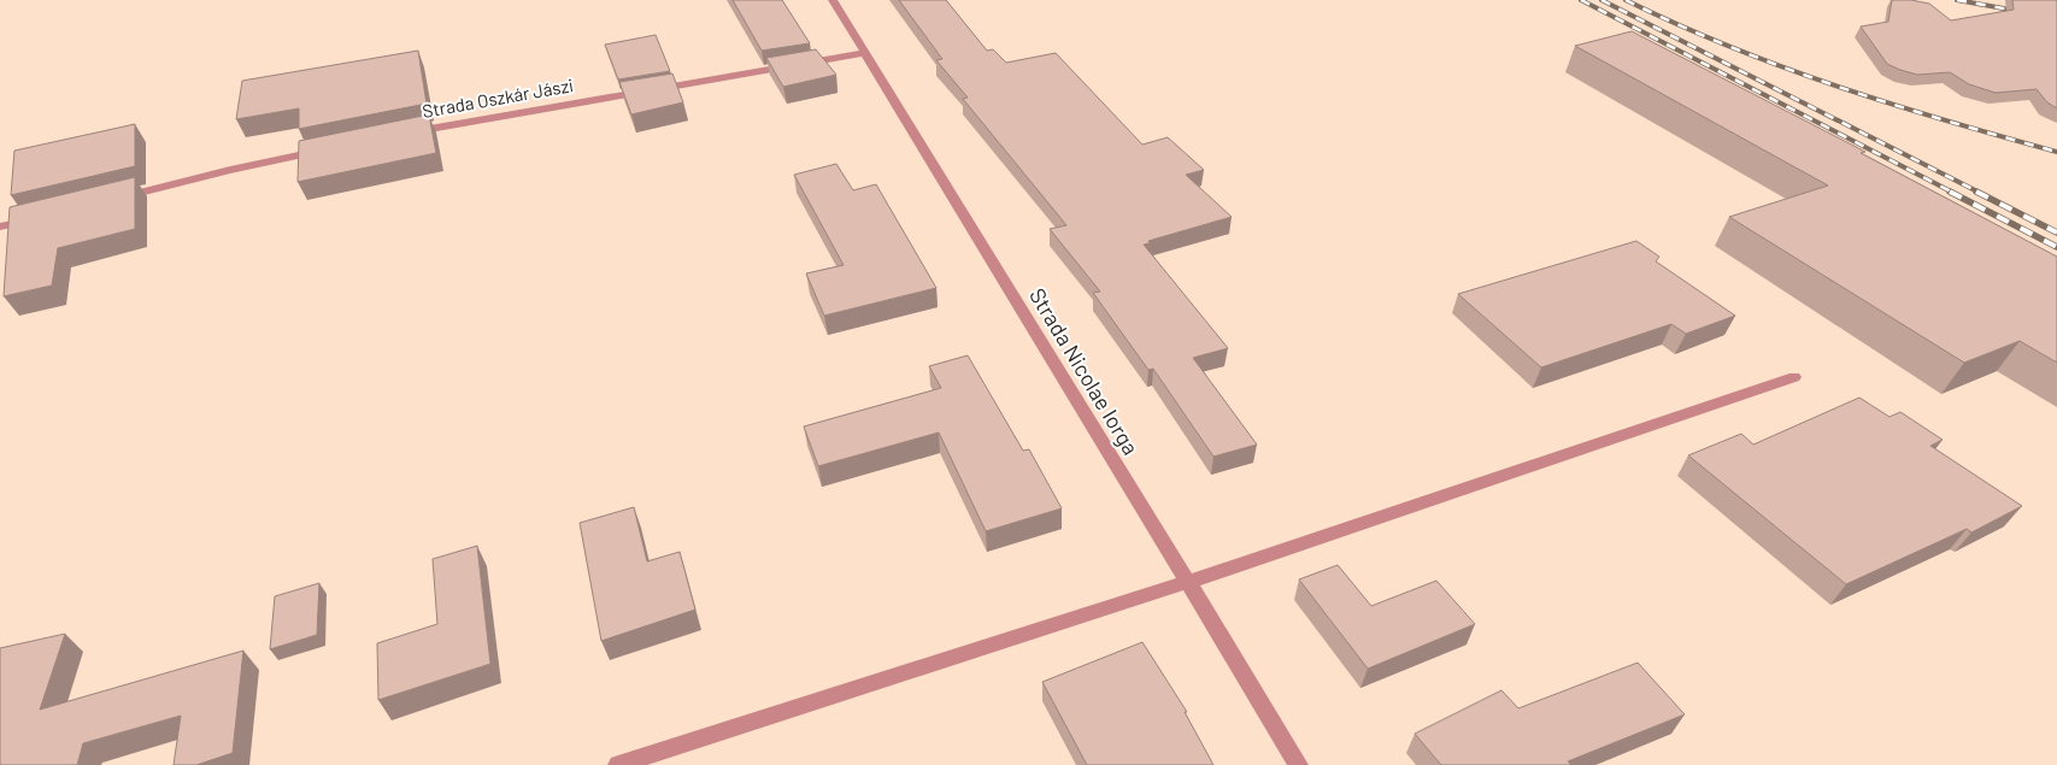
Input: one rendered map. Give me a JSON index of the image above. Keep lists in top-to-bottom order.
{
  "streets": {
    "street": ["Strada Oszkár Jászi", "Strada Nicolae Iorga"]
  },
  "crossings": [
    ["Strada Oszkár Jászi", "Strada Nicolae Iorga"]
  ]
}
